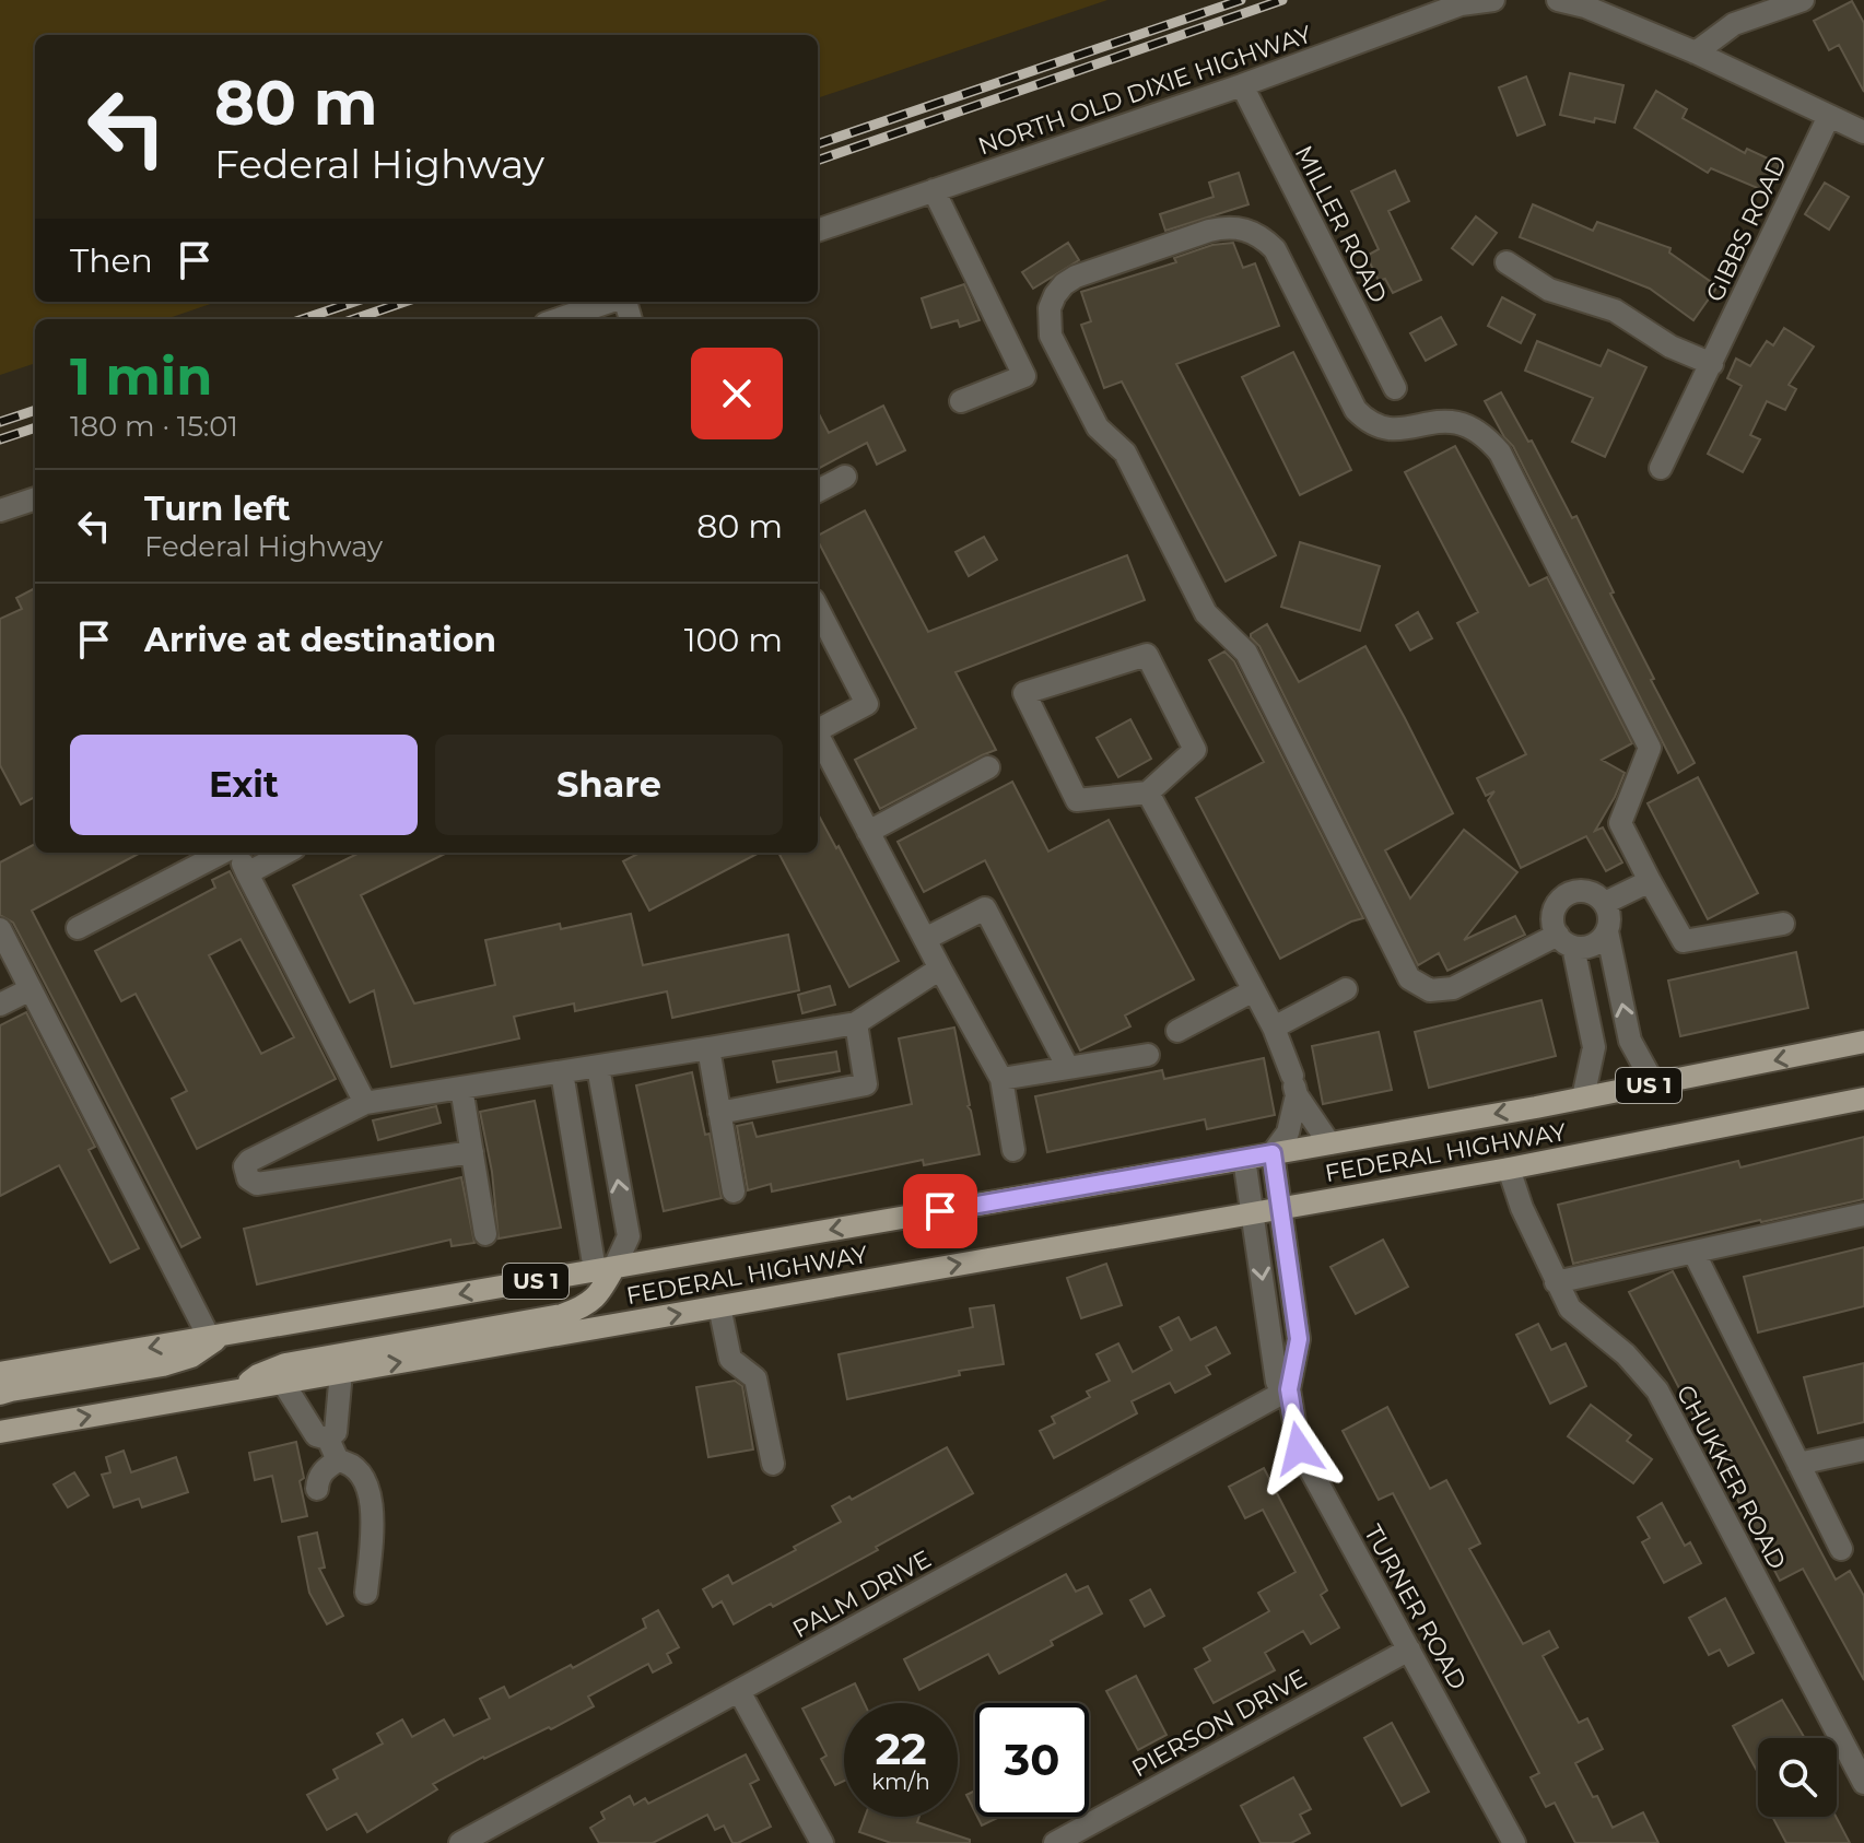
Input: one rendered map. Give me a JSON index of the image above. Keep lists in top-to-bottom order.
{
  "streets": {
    "main road": ["US 1", "FEDERAL HIGHWAY"],
    "street": [
      "NORTH OLD DIXIE HIGHWAY",
      "MILLER ROAD",
      "GIBBS ROAD",
      "CHUKKER ROAD",
      "PALM DRIVE",
      "TURNER ROAD",
      "PIERSON DRIVE"
    ]
  },
  "crossings": [
    ["NORTH OLD DIXIE HIGHWAY", "MILLER ROAD"],
    ["FEDERAL HIGHWAY", "CHUKKER ROAD"],
    ["FEDERAL HIGHWAY", "TURNER ROAD"],
    ["PALM DRIVE", "TURNER ROAD"],
    ["TURNER ROAD", "PIERSON DRIVE"]
  ],
  "page": {
    "turn": ["80 m", "Federal Highway"],
    "then": "Then",
    "heading": ["1 min", "180 m · 15:01"],
    "list": [
      {
        "name": "Turn left",
        "note": "Federal Highway",
        "value": "80 m"
      },
      {
        "name": "Arrive at destination",
        "value": "100 m"
      }
    ],
    "buttons": ["Exit", "Share"],
    "speed": "22 km/h",
    "limit": "30"
  }
}
